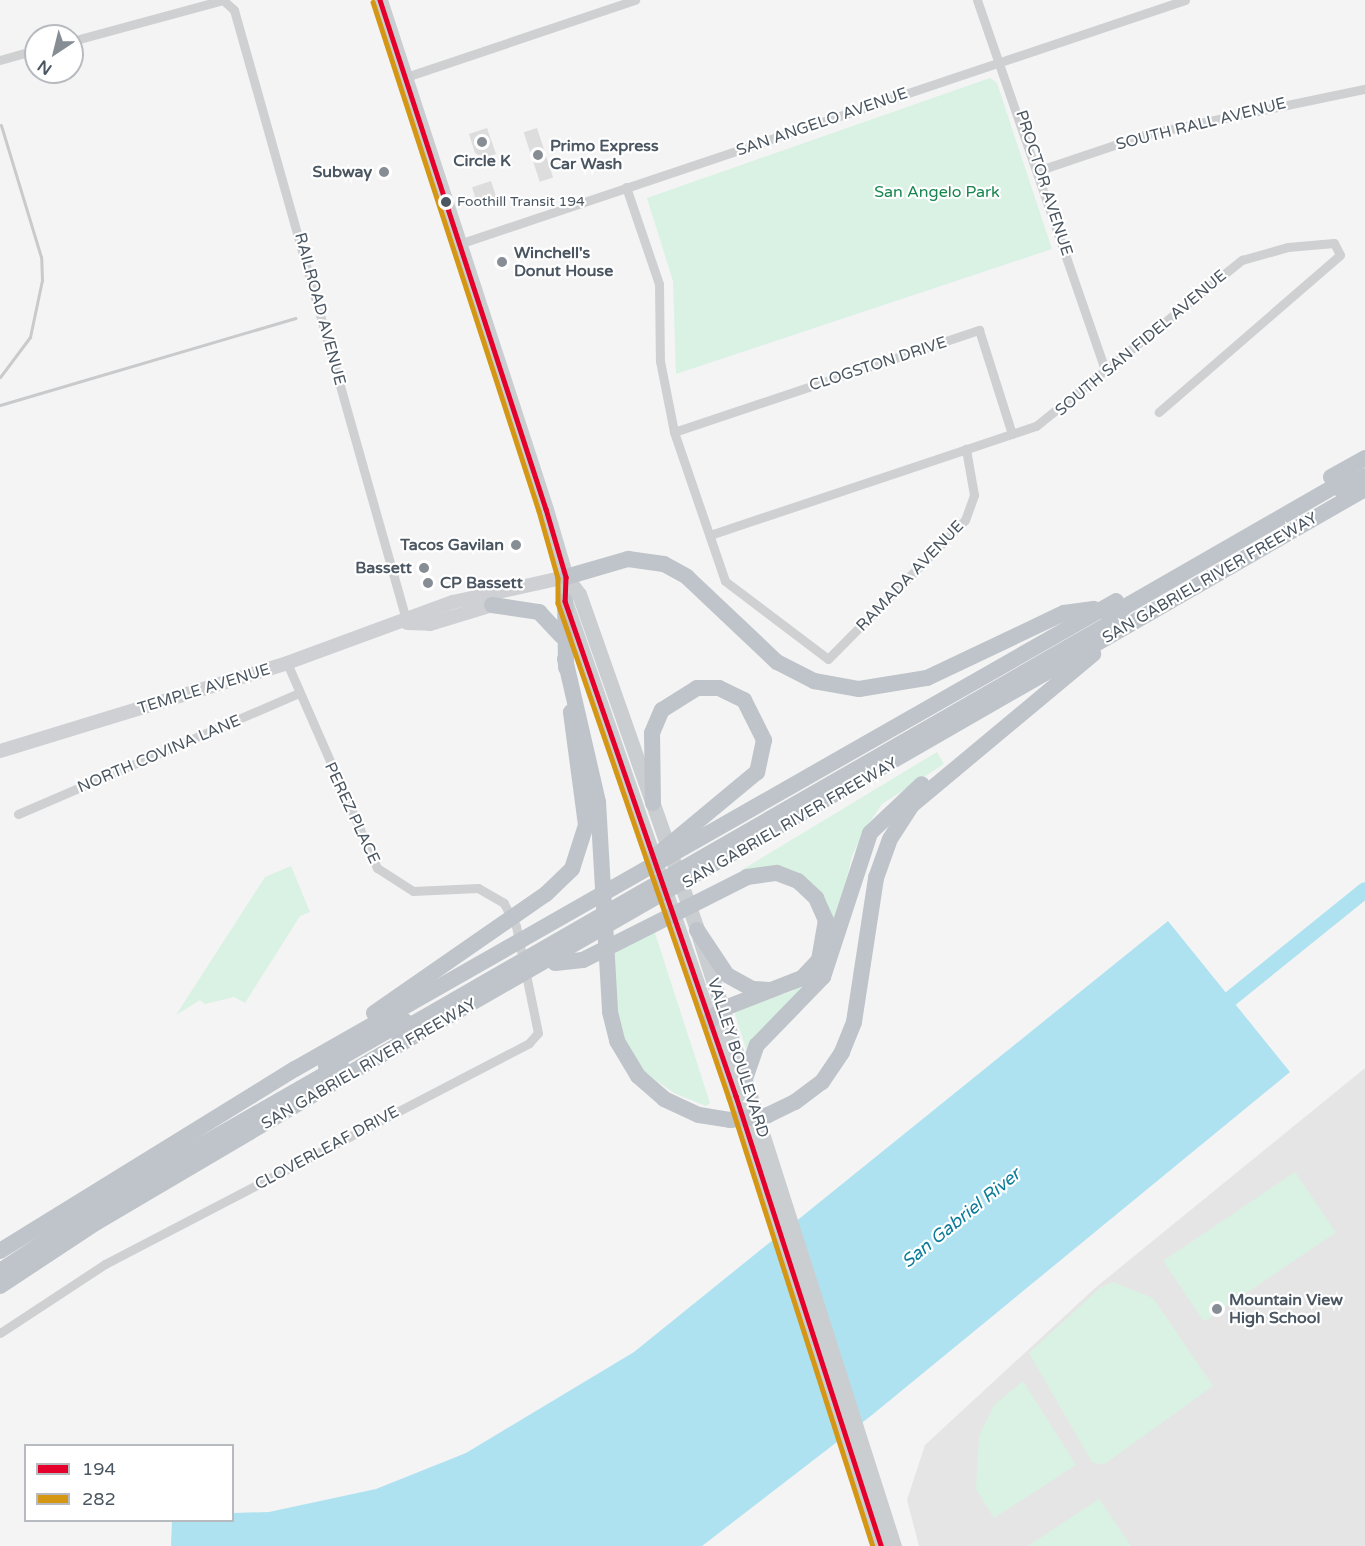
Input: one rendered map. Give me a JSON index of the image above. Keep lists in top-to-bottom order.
{
  "streets": {
    "highway": ["SAN GABRIEL RIVER FREEWAY"],
    "main road": ["TEMPLE AVENUE", "VALLEY BOULEVARD"],
    "street": [
      "SAN ANGELO AVENUE",
      "SOUTH RALL AVENUE",
      "PROCTOR AVENUE",
      "RAILROAD AVENUE",
      "SOUTH SAN FIDEL AVENUE",
      "CLOGSTON DRIVE",
      "RAMADA AVENUE",
      "NORTH COVINA LANE",
      "PEREZ PLACE",
      "CLOVERLEAF DRIVE"
    ]
  },
  "crossings": [
    ["SAN ANGELO AVENUE", "PROCTOR AVENUE"],
    ["SAN ANGELO AVENUE", "VALLEY BOULEVARD"],
    ["SOUTH RALL AVENUE", "PROCTOR AVENUE"],
    ["PROCTOR AVENUE", "SOUTH SAN FIDEL AVENUE"],
    ["RAILROAD AVENUE", "TEMPLE AVENUE"],
    ["SOUTH SAN FIDEL AVENUE", "CLOGSTON DRIVE"],
    ["SOUTH SAN FIDEL AVENUE", "RAMADA AVENUE"],
    ["TEMPLE AVENUE", "PEREZ PLACE"],
    ["TEMPLE AVENUE", "VALLEY BOULEVARD"],
    ["NORTH COVINA LANE", "PEREZ PLACE"],
    ["PEREZ PLACE", "CLOVERLEAF DRIVE"]
  ],
  "water": ["San Gabriel River"],
  "parks": ["San Angelo Park"],
  "places": [
    "Circle K",
    "Primo Express Car Wash",
    "Subway",
    "Foothill Transit 194",
    "Winchell's Donut House",
    "Tacos Gavilan",
    "Bassett",
    "CP Bassett",
    "Mountain View High School"
  ],
  "lines": ["transit line 194", "transit line 282"],
  "legend": ["194", "282"],
  "north": "bottom left"
}
